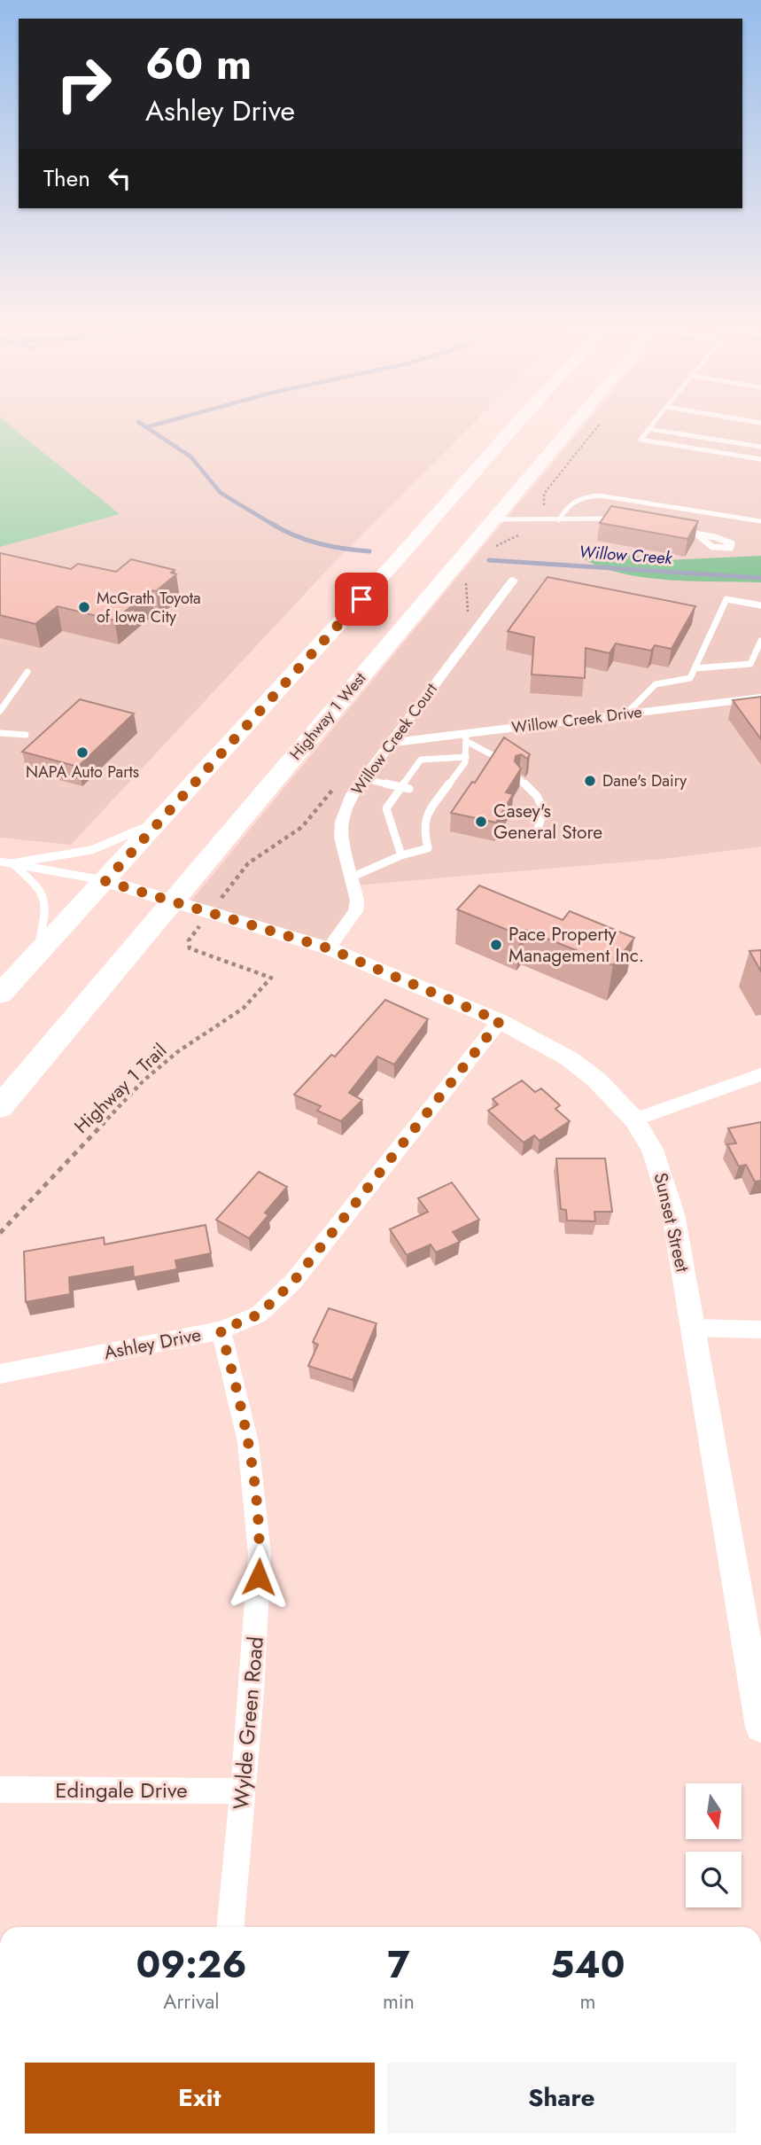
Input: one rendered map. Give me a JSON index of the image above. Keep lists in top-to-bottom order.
{
  "streets": {
    "main road": ["Highway 1 West"],
    "street": [
      "Willow Creek Drive",
      "Willow Creek Court",
      "Sunset Street",
      "Ashley Drive",
      "Wylde Green Road",
      "Edingale Drive"
    ],
    "path": ["Highway 1 Trail"]
  },
  "crossings": [
    ["Highway 1 West", "Sunset Street"],
    ["Willow Creek Drive", "Willow Creek Court"],
    ["Willow Creek Court", "Sunset Street"],
    ["Highway 1 Trail", "Sunset Street"],
    ["Sunset Street", "Ashley Drive"],
    ["Ashley Drive", "Wylde Green Road"],
    ["Wylde Green Road", "Edingale Drive"]
  ],
  "water": ["Willow Creek"],
  "places": [
    "McGrath Toyota of Iowa City",
    "NAPA Auto Parts",
    "Dane's Dairy",
    "Casey's General Store",
    "Pace Property Management Inc."
  ],
  "north": "bottom",
  "page": {
    "turn": ["60 m", "Ashley Drive"],
    "then": "Then",
    "eta": [
      "09:26",
      "Arrival",
      "7",
      "min",
      "540",
      "m"
    ],
    "buttons": ["Exit", "Share"]
  }
}
